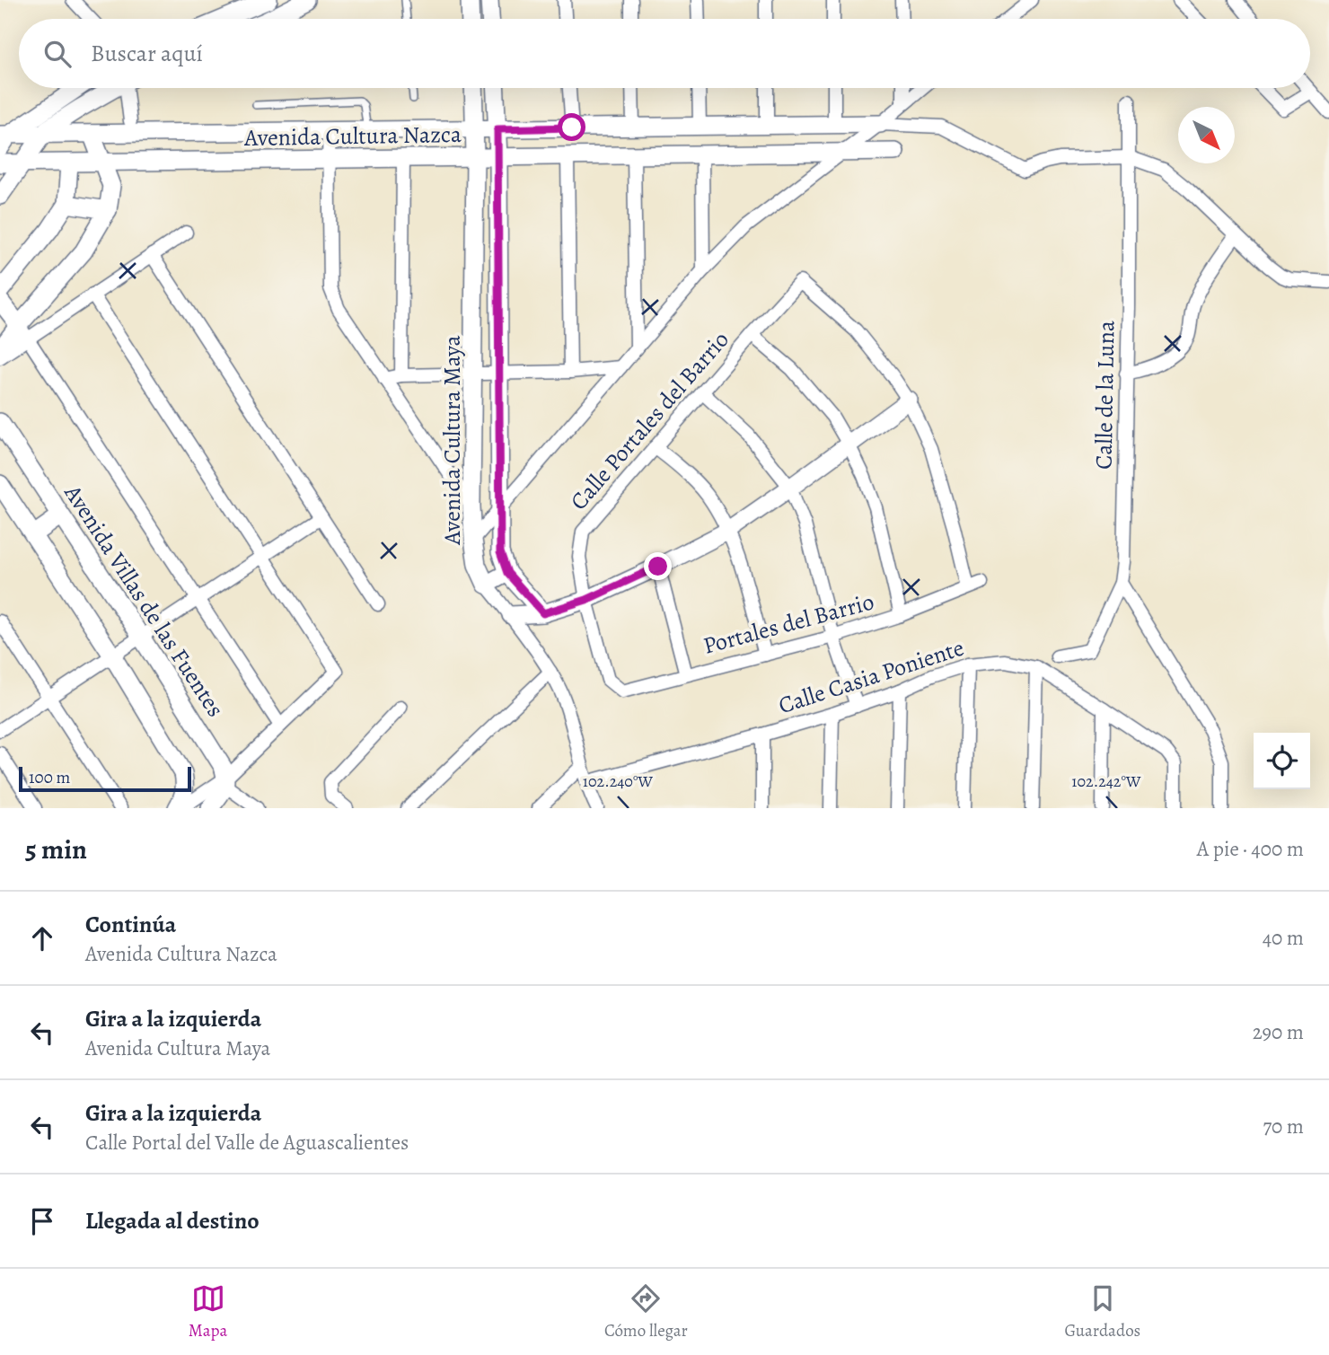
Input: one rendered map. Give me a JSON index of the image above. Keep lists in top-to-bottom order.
{
  "streets": {
    "street": [
      "Avenida Cultura Nazca",
      "Calle de la Luna",
      "Calle Portales del Barrio",
      "Avenida Cultura Maya",
      "Avenida Villas de las Fuentes",
      "Portales del Barrio",
      "Calle Casia Poniente"
    ]
  },
  "crossings": [
    ["Avenida Cultura Nazca", "Avenida Cultura Maya"],
    ["Calle Portales del Barrio", "Portales del Barrio"],
    ["Avenida Cultura Maya", "Calle Casia Poniente"]
  ],
  "scale_bar": "100 m",
  "north": "bottom right",
  "page": {
    "search": "Buscar aquí",
    "scale": "100 m",
    "heading": ["5 min", "A pie · 400 m"],
    "list": [
      ["Continúa", "Avenida Cultura Nazca", "40 m"],
      ["Gira a la izquierda", "Avenida Cultura Maya", "290 m"],
      ["Gira a la izquierda", "Calle Portal del Valle de Aguascalientes", "70 m"],
      "Llegada al destino"
    ],
    "nav": ["Mapa", "Cómo llegar", "Guardados"]
  },
  "coordinates": ["102.240°W", "102.242°W"]
}
